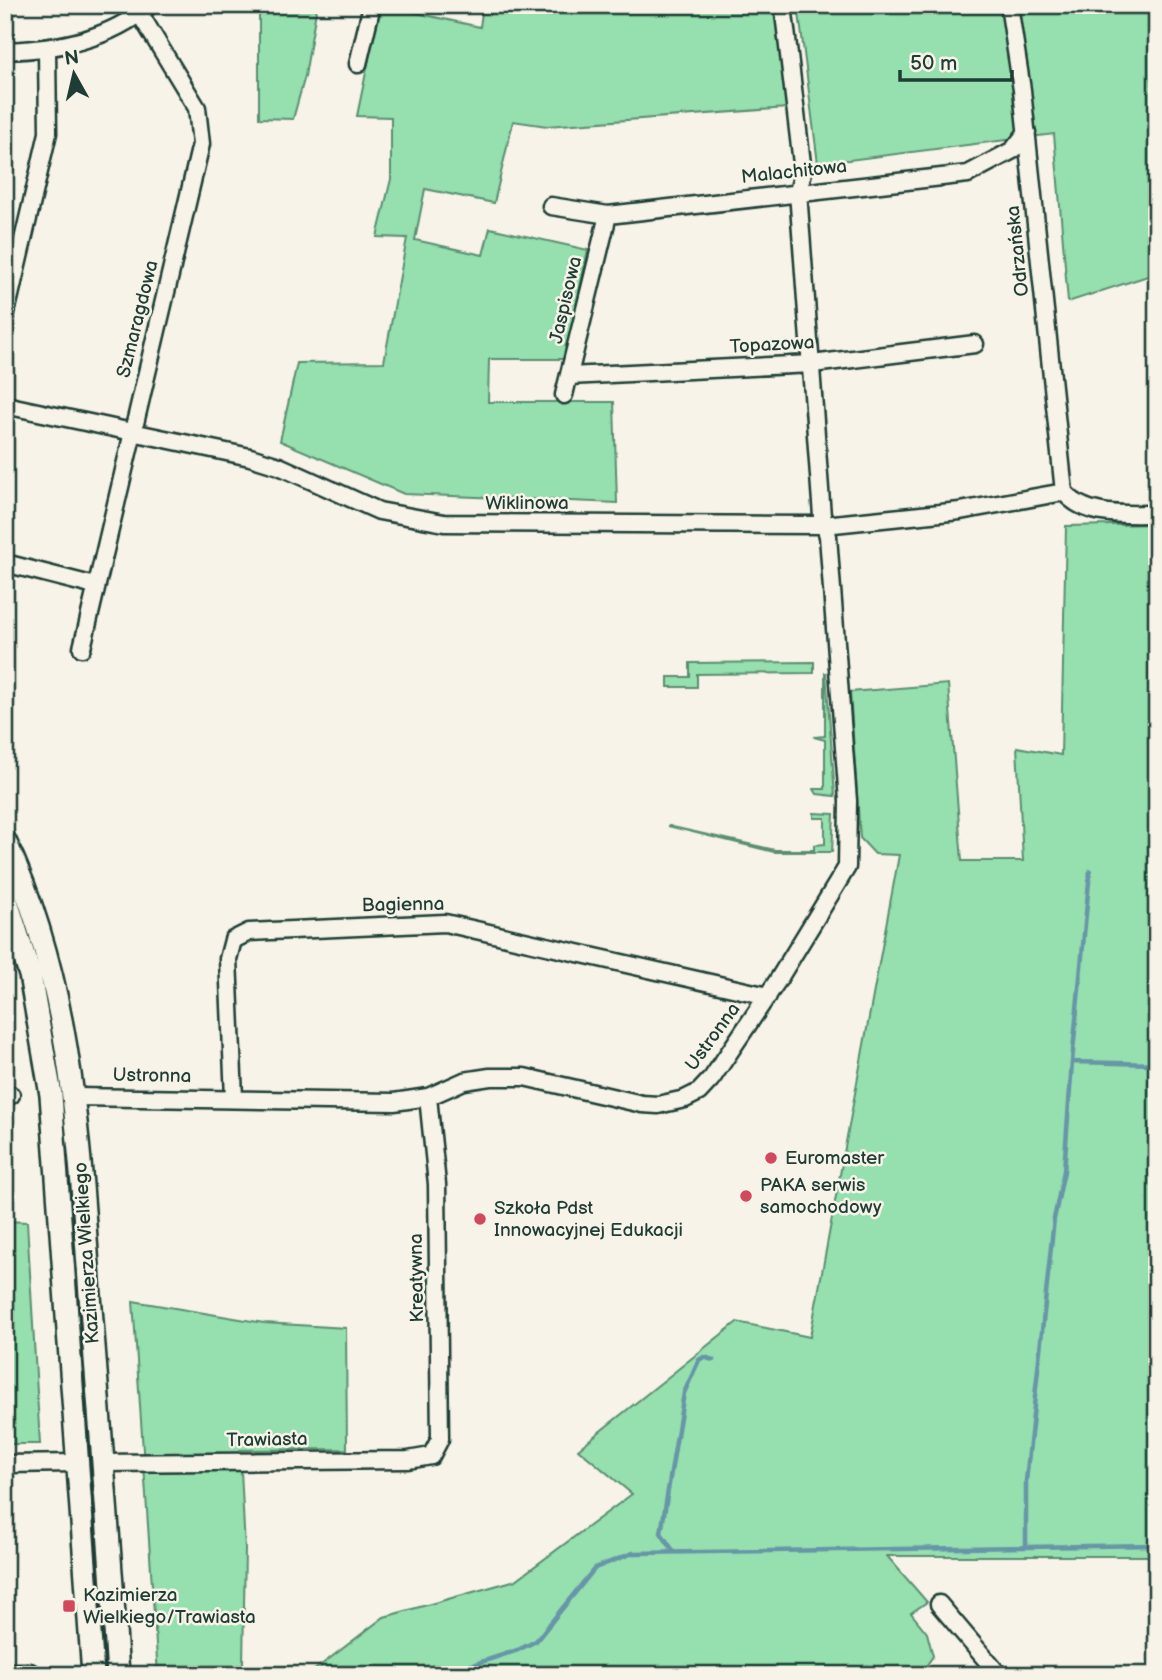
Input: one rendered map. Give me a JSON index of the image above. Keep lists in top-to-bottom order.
{
  "streets": {
    "main road": ["Kazimierza Wielkiego"],
    "street": [
      "Malachitowa",
      "Odrzańska",
      "Jaspisowa",
      "Szmaragdowa",
      "Topazowa",
      "Wiklinowa",
      "Bagienna",
      "Ustronna",
      "Kreatywna",
      "Trawiasta"
    ]
  },
  "crossings": [
    ["Malachitowa", "Odrzańska"],
    ["Malachitowa", "Jaspisowa"],
    ["Malachitowa", "Ustronna"],
    ["Odrzańska", "Wiklinowa"],
    ["Jaspisowa", "Topazowa"],
    ["Szmaragdowa", "Wiklinowa"],
    ["Topazowa", "Ustronna"],
    ["Wiklinowa", "Ustronna"],
    ["Bagienna", "Ustronna"],
    ["Ustronna", "Kazimierza Wielkiego"],
    ["Ustronna", "Kreatywna"],
    ["Kazimierza Wielkiego", "Trawiasta"],
    ["Kreatywna", "Trawiasta"]
  ],
  "places": {
    "other": ["Euromaster", "PAKA serwis samochodowy", "Szkoła Pdst Innowacyjnej Edukacji"],
    "transit": ["Kazimierza Wielkiego/Trawiasta"]
  },
  "scale_bar": "50 m",
  "north": "top"
}
